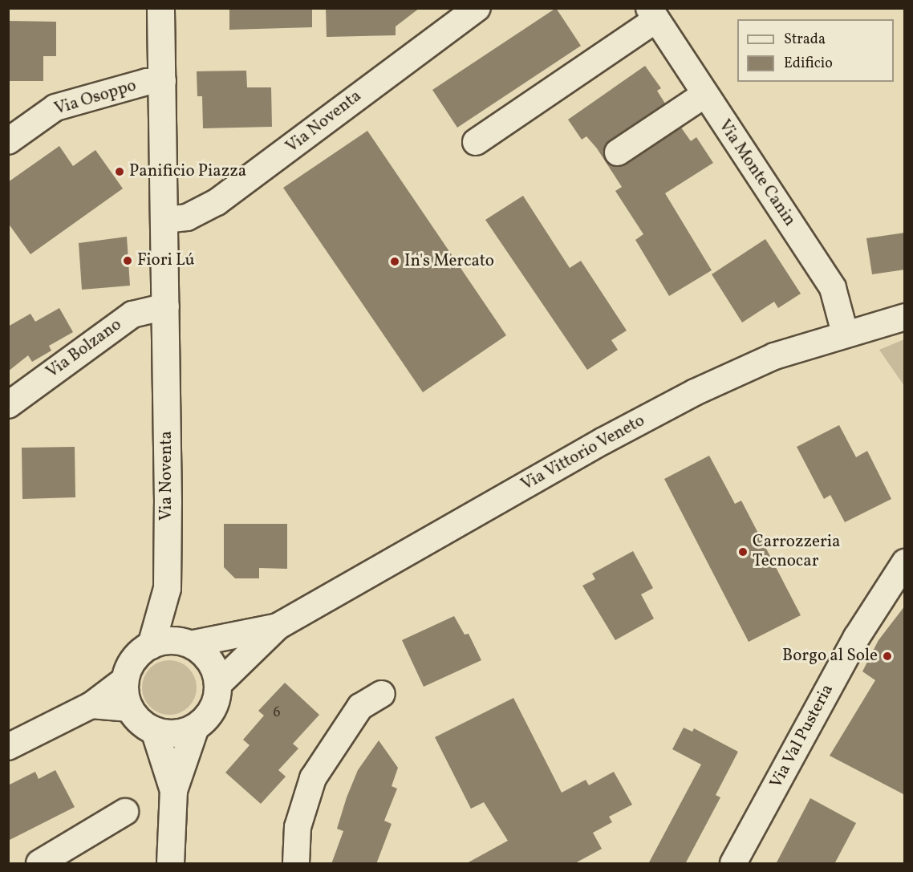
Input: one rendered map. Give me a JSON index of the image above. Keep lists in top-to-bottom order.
{
  "streets": {
    "street": [
      "Via Osoppo",
      "Via Noventa",
      "Via Monte Canin",
      "Via Bolzano",
      "Via Vittorio Veneto",
      "Via Val Pusteria"
    ]
  },
  "crossings": [
    ["Via Osoppo", "Via Noventa"],
    ["Via Noventa", "Via Bolzano"],
    ["Via Noventa", "Via Vittorio Veneto"],
    ["Via Monte Canin", "Via Vittorio Veneto"]
  ],
  "places": [
    "Panificio Piazza",
    "Fiori Lú",
    "In's Mercato",
    "Carrozzeria Tecnocar",
    "Borgo al Sole"
  ],
  "house_numbers": ["6"],
  "legend": ["Strada", "Edificio"]
}
